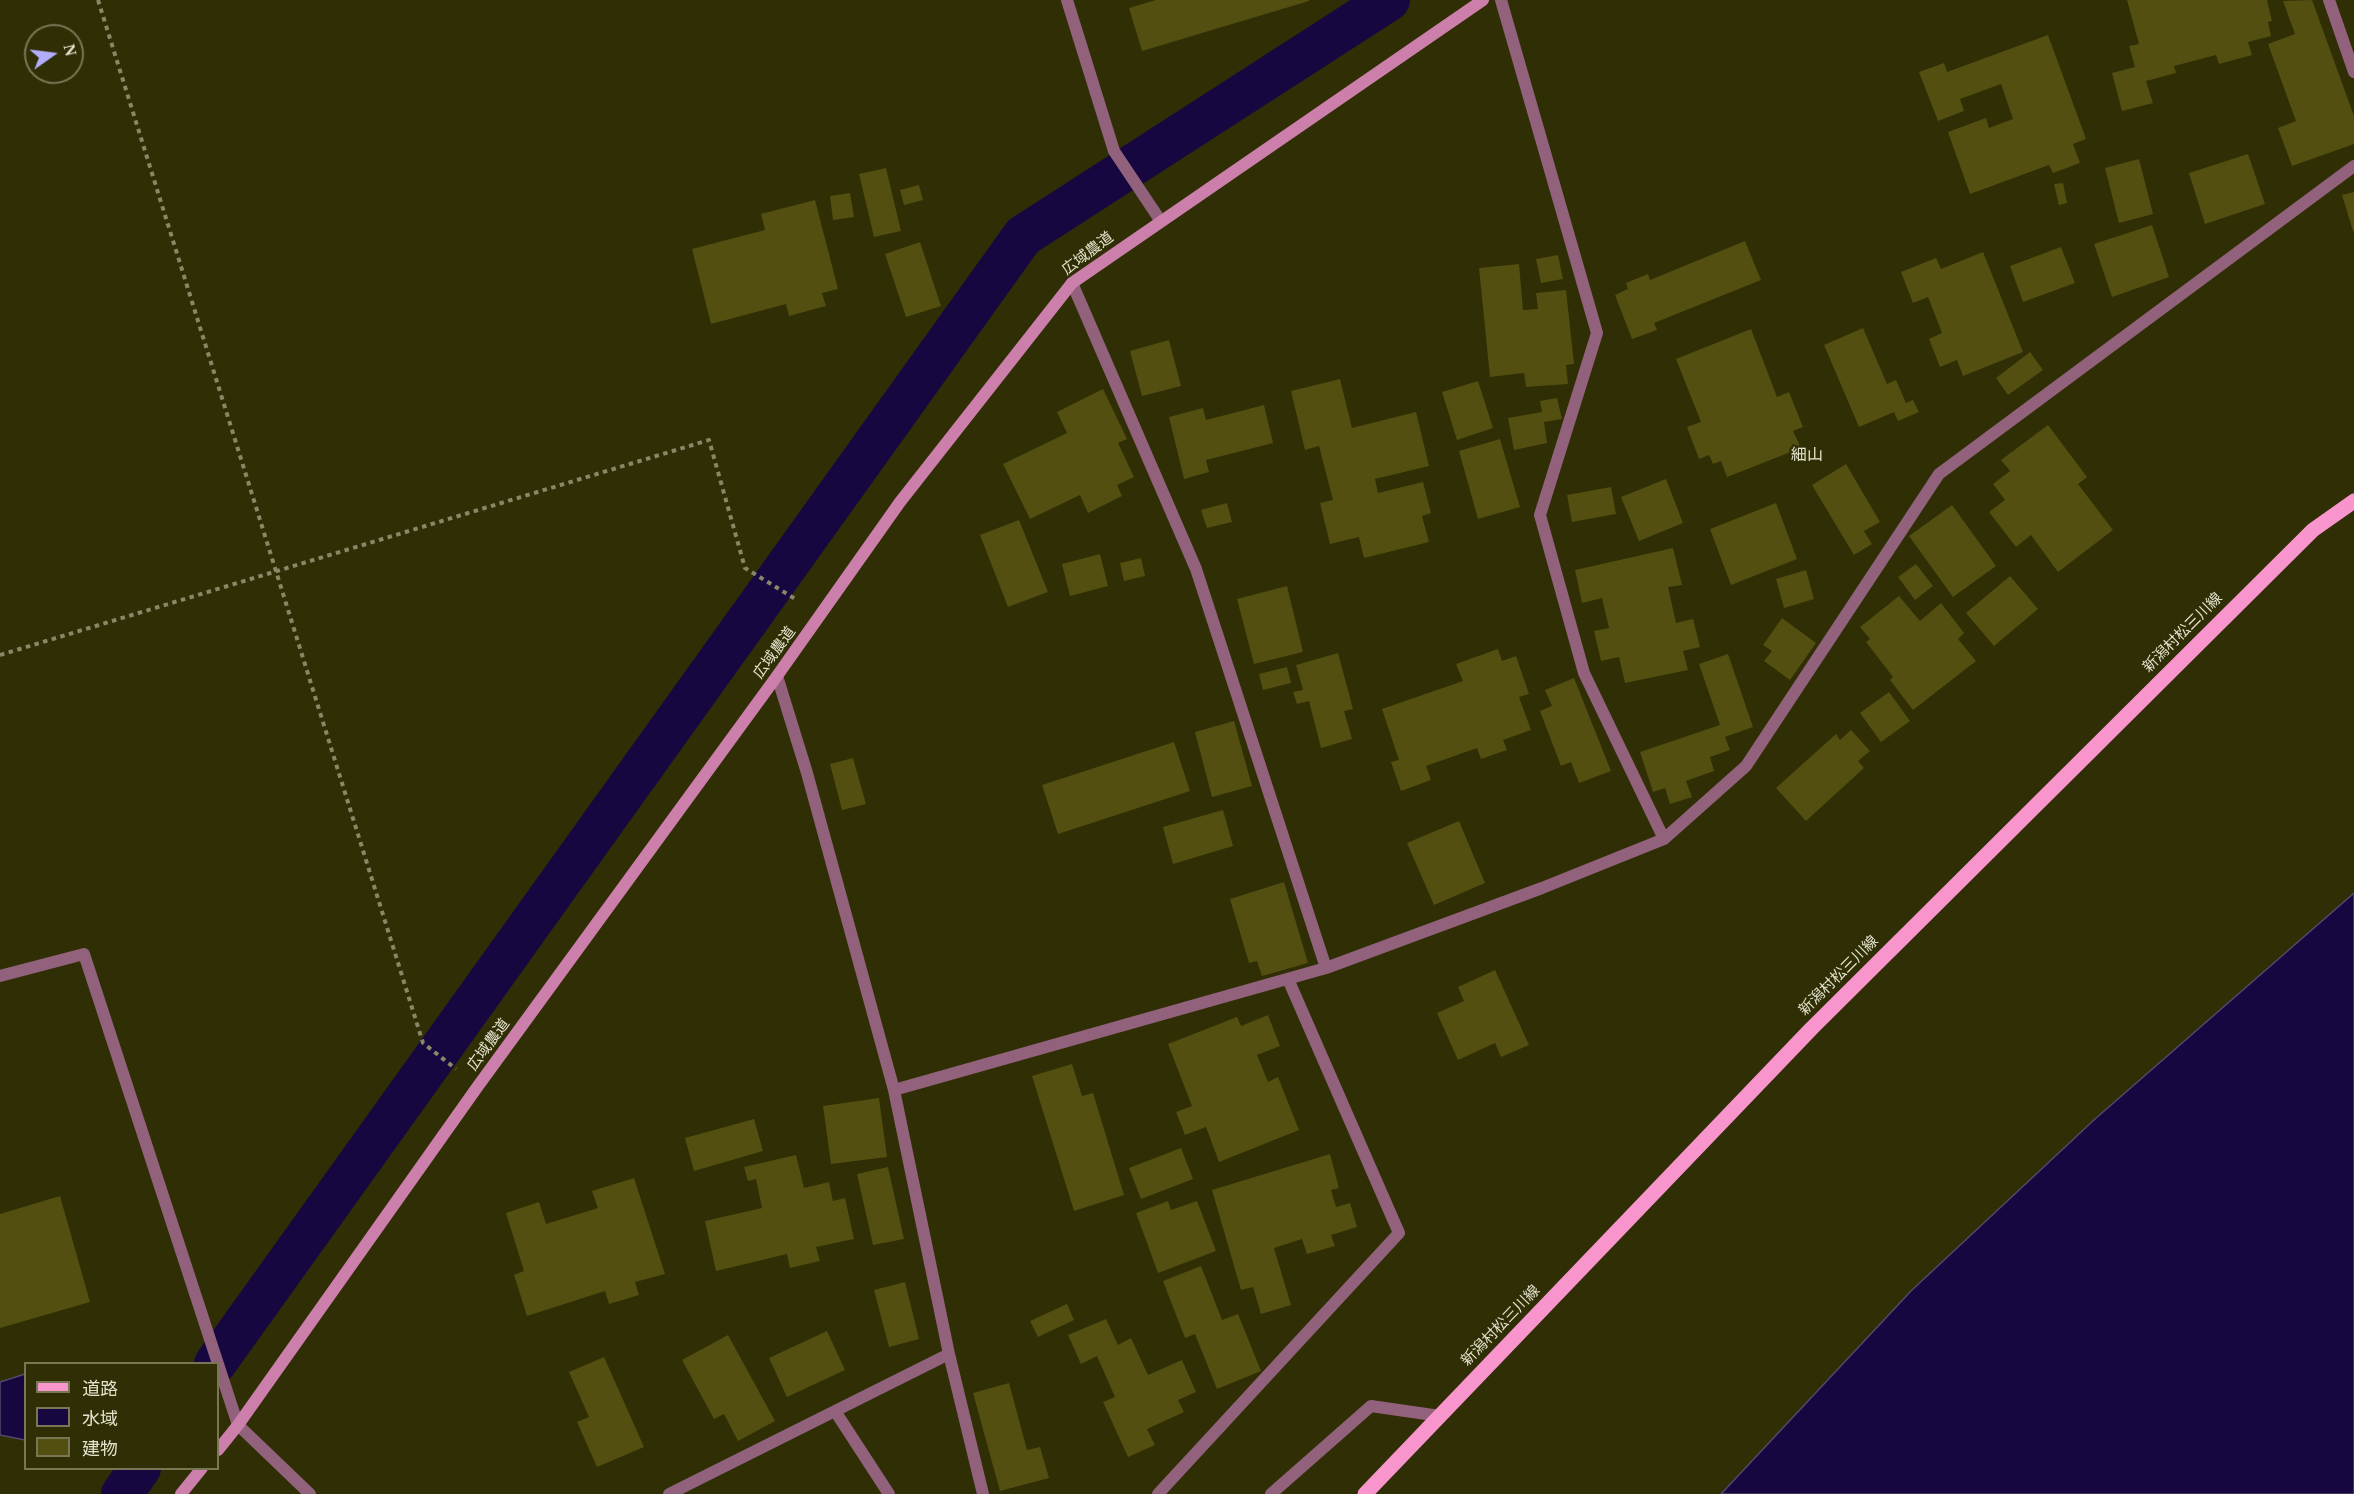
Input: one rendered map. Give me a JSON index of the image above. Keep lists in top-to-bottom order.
{
  "streets": {
    "main road": ["新潟村松三川線"],
    "street": ["広域農道"]
  },
  "districts": ["細山"],
  "legend": ["道路", "水域", "建物"],
  "north": "right"
}
